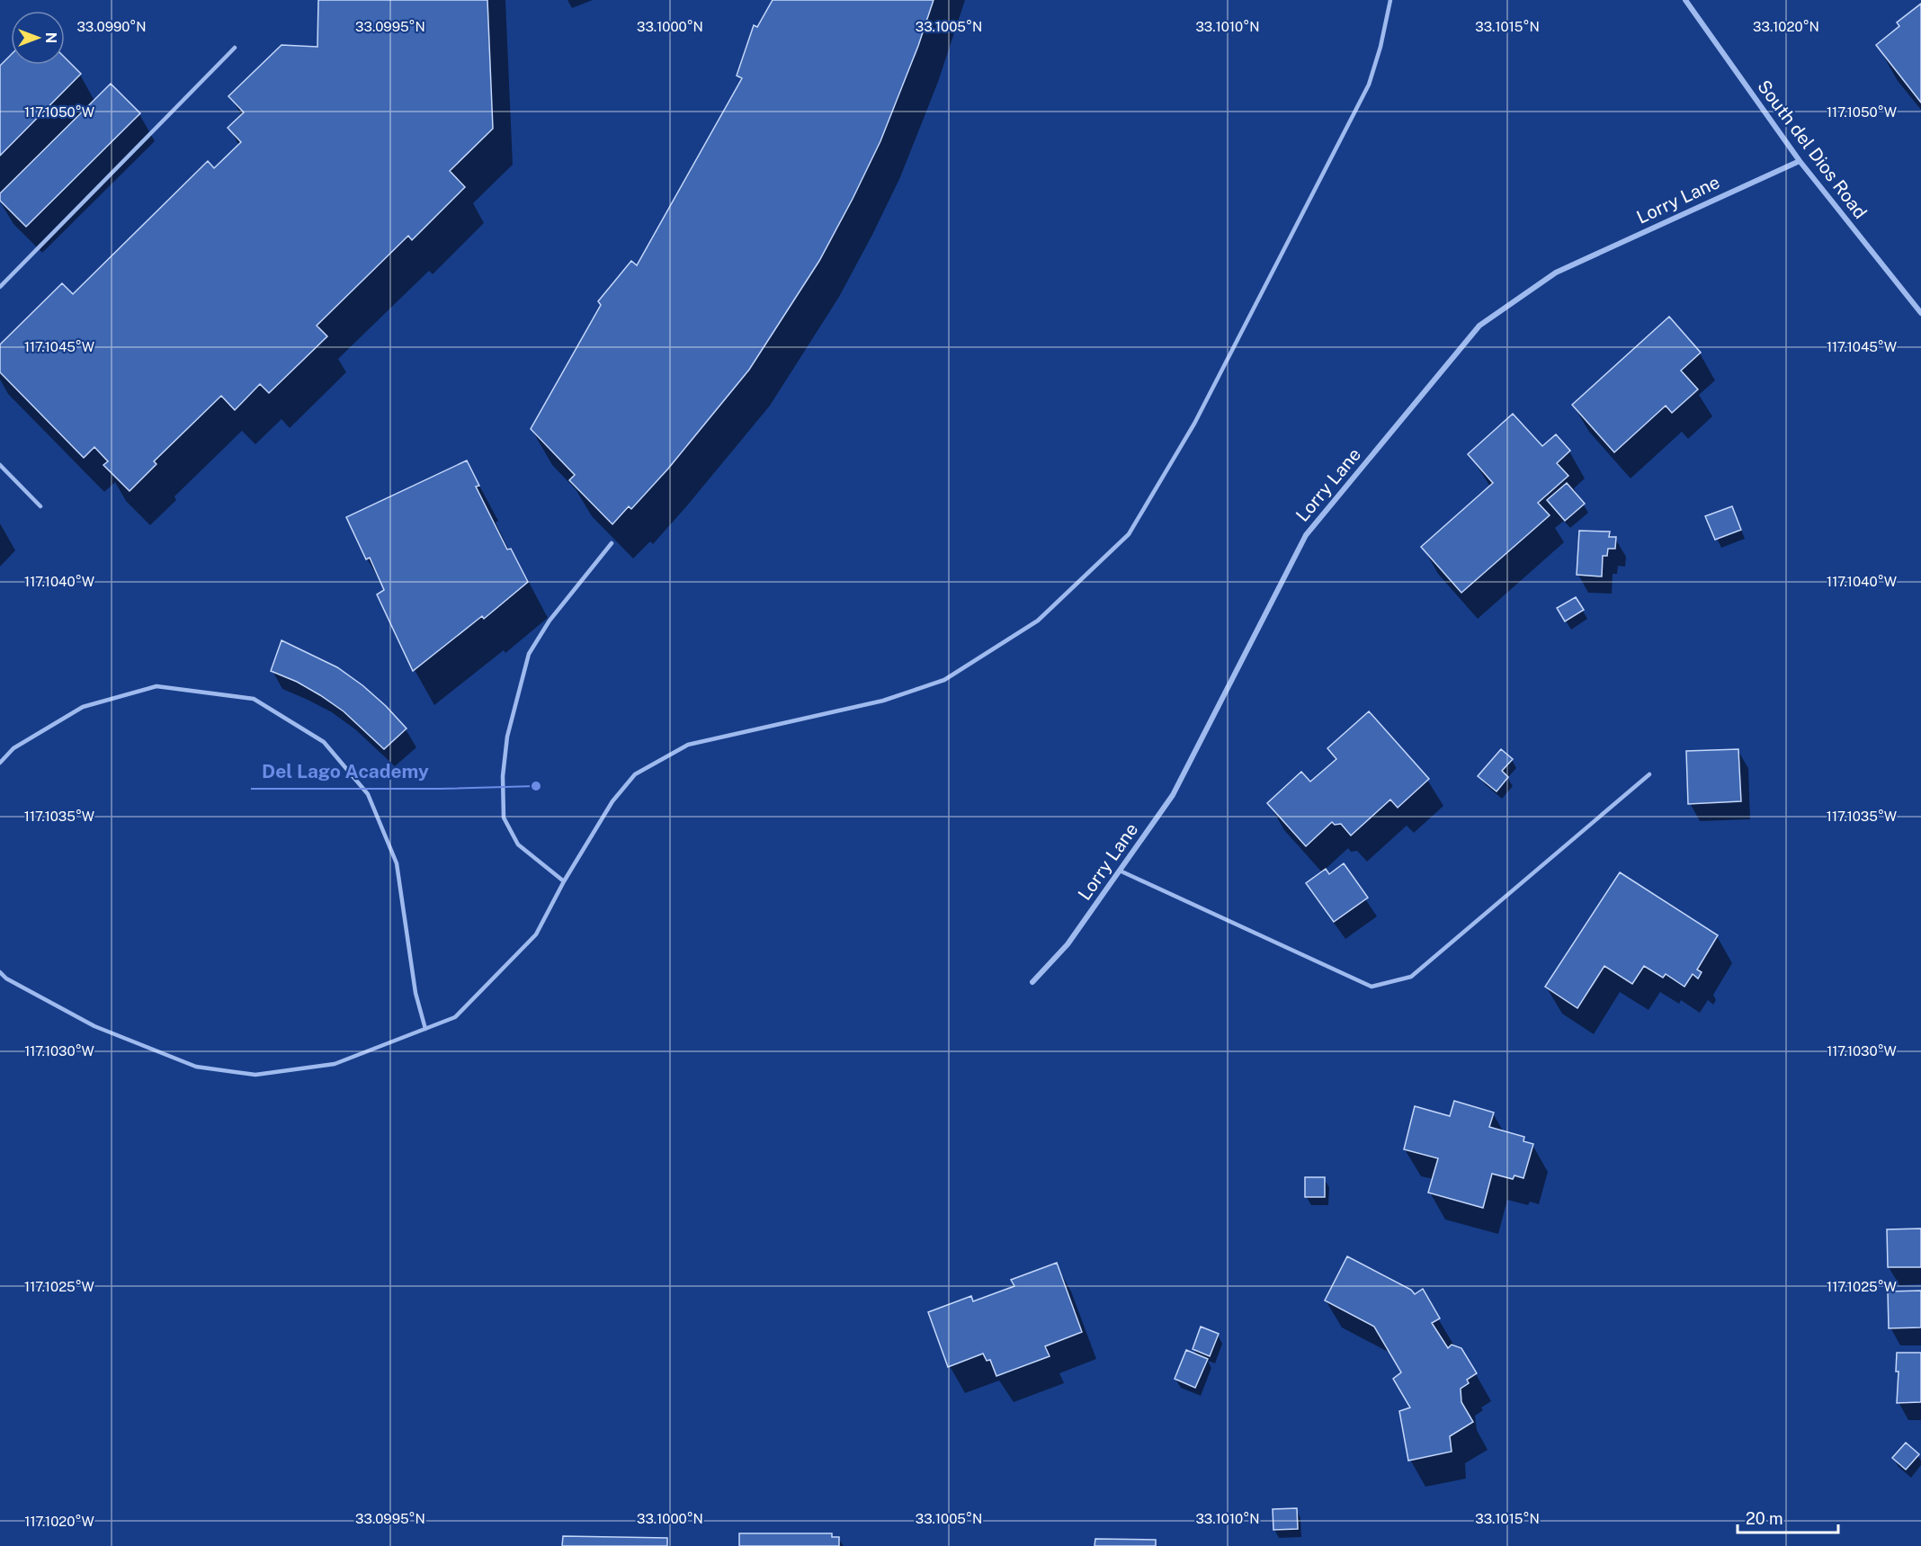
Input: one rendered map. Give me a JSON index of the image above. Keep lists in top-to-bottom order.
{
  "streets": {
    "street": ["South del Dios Road", "Lorry Lane"]
  },
  "crossings": [
    ["South del Dios Road", "Lorry Lane"]
  ],
  "places": ["Del Lago Academy"],
  "scale_bar": "20 m",
  "north": "right",
  "coordinates": [
    "33.0990°N",
    "33.0995°N",
    "33.1000°N",
    "33.1005°N",
    "33.1010°N",
    "33.1015°N",
    "33.1020°N",
    "117.1050°W",
    "117.1045°W",
    "117.1040°W",
    "117.1035°W",
    "117.1030°W",
    "117.1025°W",
    "117.1020°W"
  ]
}
